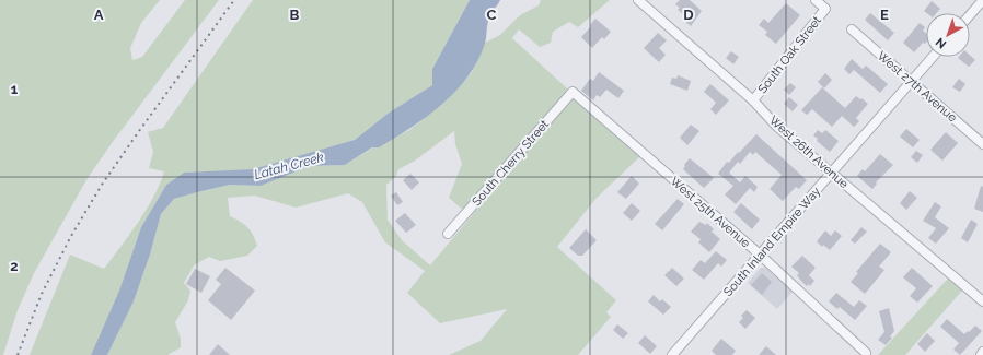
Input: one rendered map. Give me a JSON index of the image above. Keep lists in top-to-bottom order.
{
  "streets": {
    "street": [
      "South Oak Street",
      "West 27th Avenue",
      "West 26th Avenue",
      "South Cherry Street",
      "West 25th Avenue",
      "South Inland Empire Way"
    ]
  },
  "crossings": [
    ["South Oak Street", "West 26th Avenue"],
    ["West 27th Avenue", "South Inland Empire Way"],
    ["West 26th Avenue", "South Inland Empire Way"],
    ["South Cherry Street", "West 25th Avenue"],
    ["West 25th Avenue", "South Inland Empire Way"]
  ],
  "water": ["Latah Creek"],
  "north": "bottom left",
  "grid": {
    "columns": [
      "A",
      "B",
      "C",
      "D",
      "E"
    ],
    "rows": ["1", "2"]
  }
}
